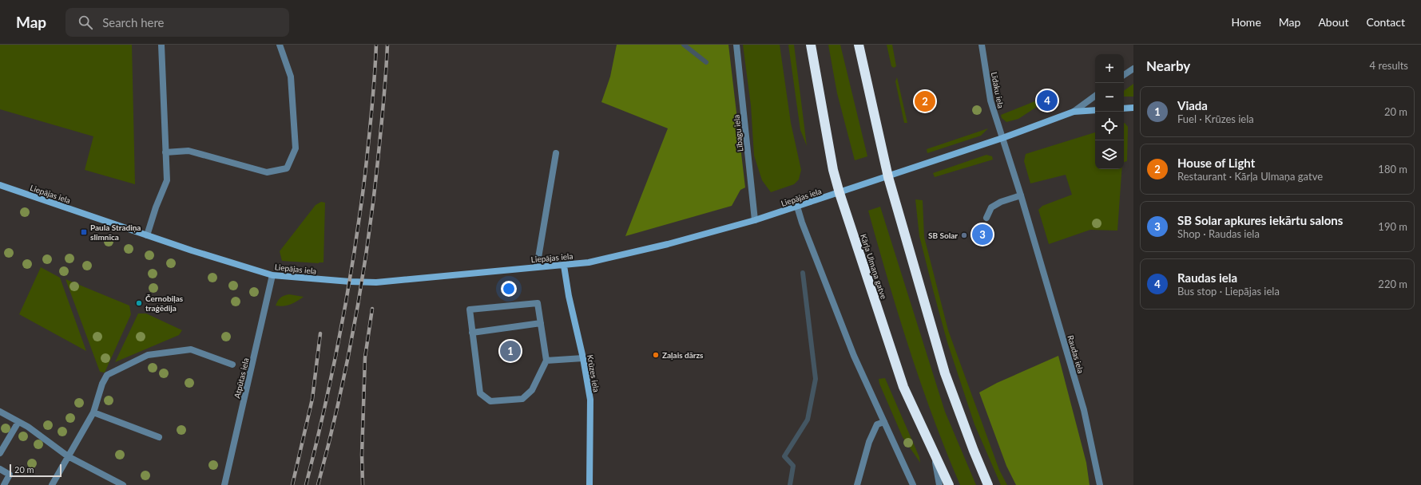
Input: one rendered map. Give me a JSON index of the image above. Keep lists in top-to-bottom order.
{
  "streets": {
    "highway": ["Kārļa Ulmaņa gatve"],
    "street": [
      "Līdaku iela",
      "Lībagu iela",
      "Liepājas iela",
      "Raudas iela",
      "Krūzes iela",
      "Atpūtas iela"
    ]
  },
  "crossings": [
    ["Līdaku iela", "Liepājas iela"],
    ["Līdaku iela", "Raudas iela"],
    ["Lībagu iela", "Liepājas iela"],
    ["Liepājas iela", "Kārļa Ulmaņa gatve"],
    ["Liepājas iela", "Raudas iela"],
    ["Liepājas iela", "Krūzes iela"],
    ["Liepājas iela", "Atpūtas iela"]
  ],
  "places": {
    "transit": ["Paula Stradiņa slimnīca"],
    "other": ["SB Solar", "Černobiļas traģēdija", "Zaļais dārzs"]
  },
  "scale_bar": "20 m",
  "page": {
    "header": "Map",
    "search": "Search here",
    "nav": [
      "Home",
      "Map",
      "About",
      "Contact"
    ],
    "heading": ["Nearby", "4 results"],
    "map_buttons": ["+", "−"],
    "list": [
      {
        "mark": "1",
        "name": "Viada",
        "note": "Fuel · Krūzes iela",
        "value": "20 m"
      },
      {
        "mark": "2",
        "name": "House of Light",
        "note": "Restaurant · Kārļa Ulmaņa gatve",
        "value": "180 m"
      },
      {
        "mark": "3",
        "name": "SB Solar apkures iekārtu salons",
        "note": "Shop · Raudas iela",
        "value": "190 m"
      },
      {
        "mark": "4",
        "name": "Raudas iela",
        "note": "Bus stop · Liepājas iela",
        "value": "220 m"
      }
    ],
    "pins": [
      "4",
      "2",
      "3",
      "1"
    ],
    "scale": "20 m"
  }
}
